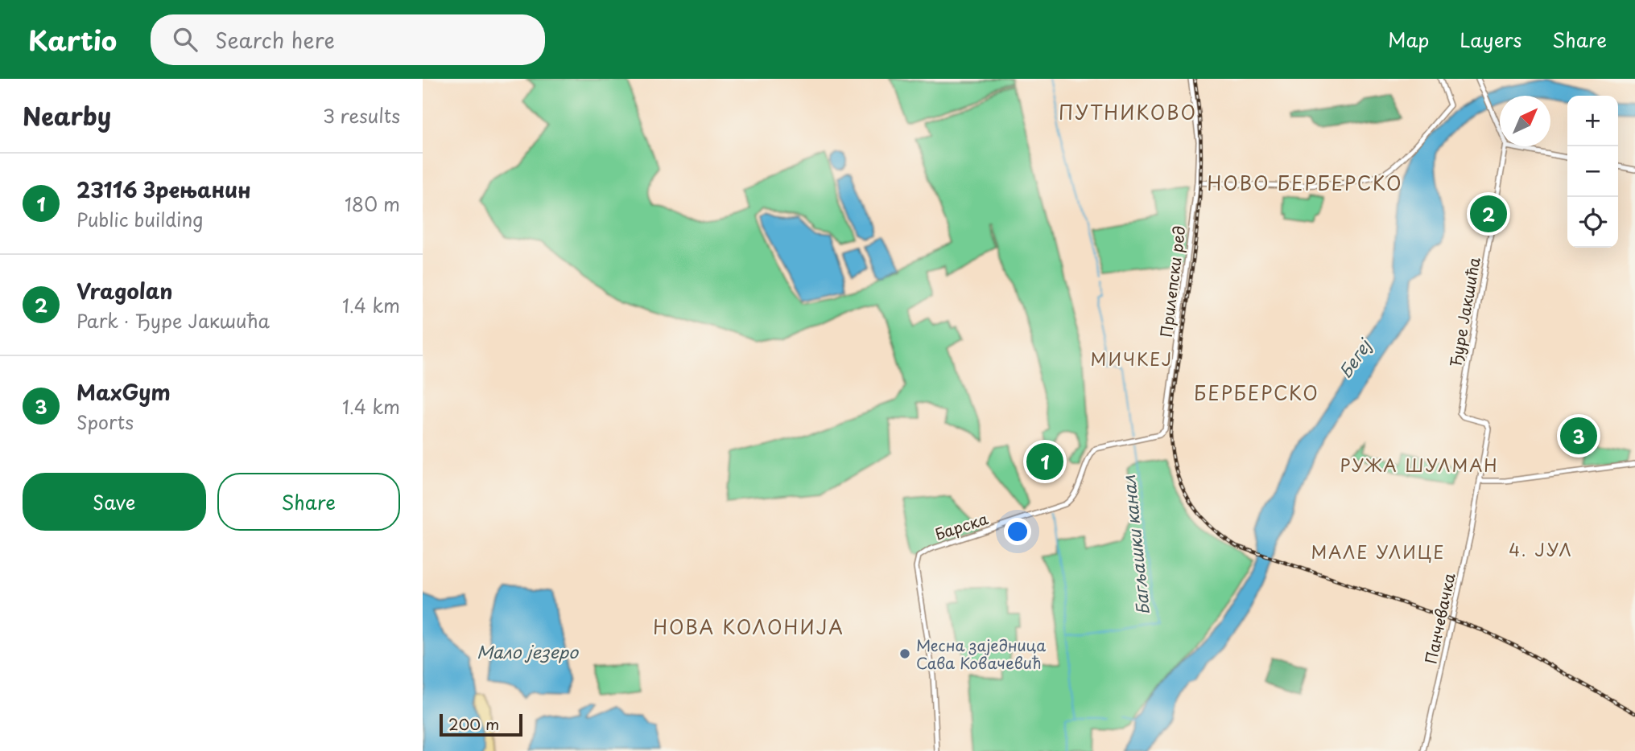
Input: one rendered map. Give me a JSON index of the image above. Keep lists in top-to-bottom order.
{
  "streets": {
    "street": [
      "Прилепски ред",
      "Ђуре Јакшића",
      "Барска",
      "Панчевачка"
    ]
  },
  "crossings": [
    ["Прилепски ред", "Барска"],
    ["Ђуре Јакшића", "Панчевачка"]
  ],
  "districts": [
    "ПУТНИКОВО",
    "НОВО БЕРБЕРСКО",
    "МИЧКЕЈ",
    "БЕРБЕРСКО",
    "РУЖА ШУЛМАН",
    "4. ЈУЛ",
    "МАЛЕ УЛИЦЕ",
    "НОВА КОЛОНИЈА"
  ],
  "water": ["Бегеј", "Багљашки канал", "Мало језеро"],
  "places": ["Месна заједница Сава Ковачевић"],
  "scale_bar": "200 m",
  "north": "top right",
  "page": {
    "header": "Kartio",
    "search": "Search here",
    "nav": ["Map", "Layers", "Share"],
    "heading": ["Nearby", "3 results"],
    "map_buttons": ["+", "−"],
    "list": [
      {
        "mark": "1",
        "name": "23116 Зрењанин",
        "note": "Public building",
        "value": "180 m"
      },
      {
        "mark": "2",
        "name": "Vragolan",
        "note": "Park · Ђуре Јакшића",
        "value": "1.4 km"
      },
      {
        "mark": "3",
        "name": "MaxGym",
        "note": "Sports",
        "value": "1.4 km"
      }
    ],
    "pins": ["2", "3", "1"],
    "buttons": ["Save", "Share"],
    "scale": "200 m"
  }
}
